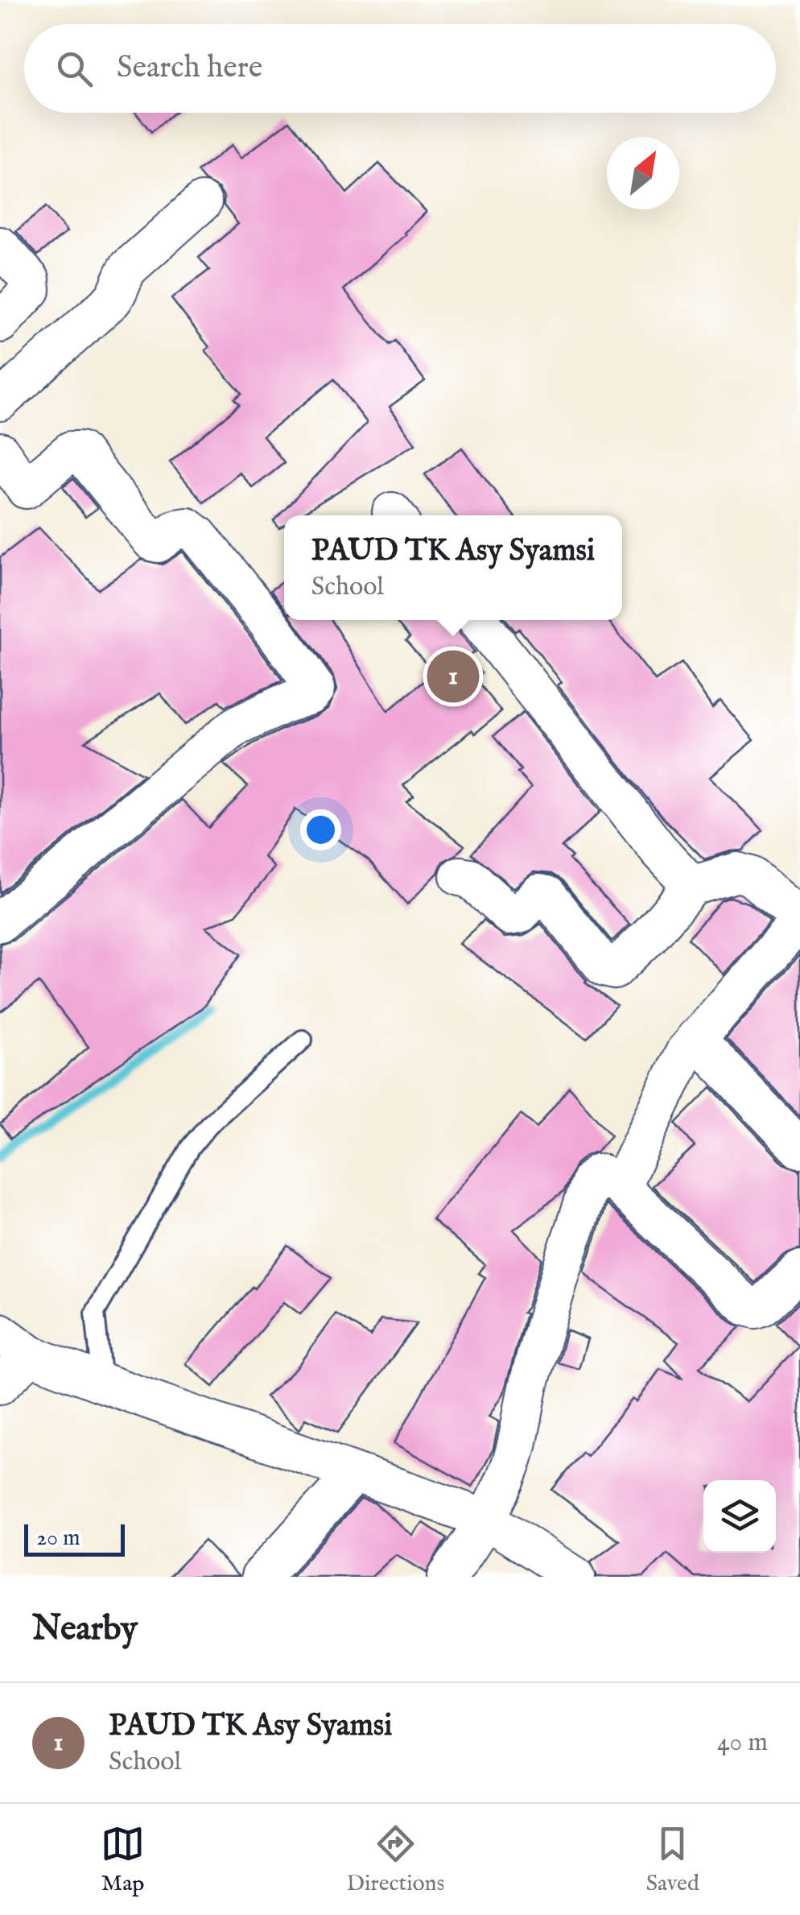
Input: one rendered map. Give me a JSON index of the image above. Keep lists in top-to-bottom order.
{
  "scale_bar": "20 m",
  "north": "top right",
  "page": {
    "search": "Search here",
    "popup": ["PAUD TK Asy Syamsi", "School"],
    "pins": "1",
    "scale": "20 m",
    "heading": "Nearby",
    "list": [
      {
        "mark": "1",
        "name": "PAUD TK Asy Syamsi",
        "note": "School",
        "value": "40 m"
      }
    ],
    "nav": ["Map", "Directions", "Saved"]
  }
}
